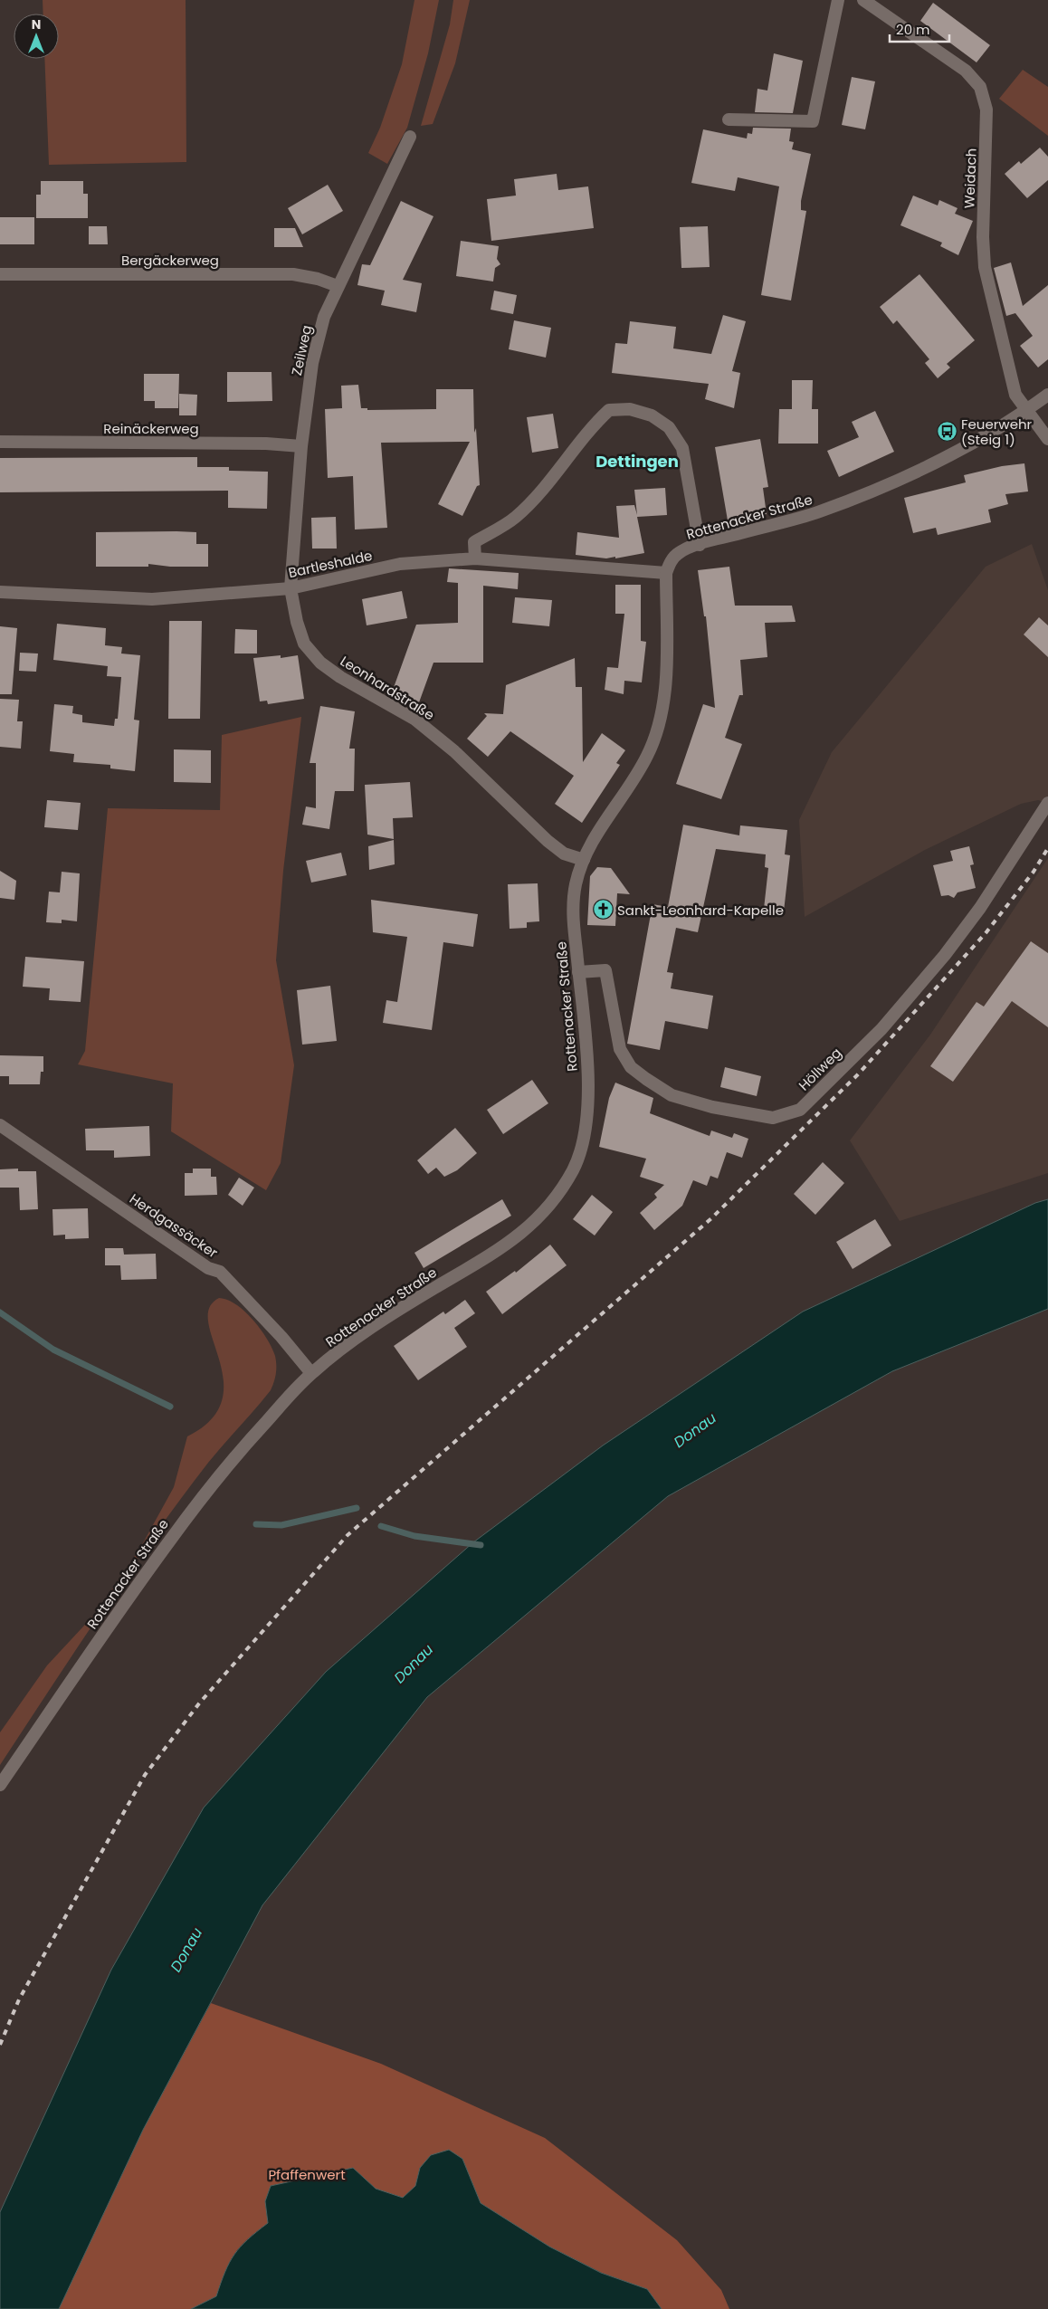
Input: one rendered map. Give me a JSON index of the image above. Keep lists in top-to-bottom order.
{
  "streets": {
    "street": [
      "Weidach",
      "Bergäckerweg",
      "Zeilweg",
      "Reinäckerweg",
      "Rottenacker Straße",
      "Bartleshalde",
      "Leonhardstraße",
      "Höllweg",
      "Herdgassäcker"
    ]
  },
  "crossings": [
    ["Weidach", "Rottenacker Straße"],
    ["Bergäckerweg", "Zeilweg"],
    ["Zeilweg", "Reinäckerweg"],
    ["Zeilweg", "Bartleshalde"],
    ["Zeilweg", "Leonhardstraße"],
    ["Rottenacker Straße", "Bartleshalde"],
    ["Rottenacker Straße", "Leonhardstraße"],
    ["Rottenacker Straße", "Höllweg"],
    ["Rottenacker Straße", "Herdgassäcker"],
    ["Bartleshalde", "Leonhardstraße"]
  ],
  "districts": ["Dettingen"],
  "water": ["Donau"],
  "parks": ["Pfaffenwert"],
  "places": {
    "bus stop": ["Feuerwehr (Steig 1)"],
    "church": ["Sankt-Leonhard-Kapelle"]
  },
  "scale_bar": "20 m",
  "north": "top"
}
